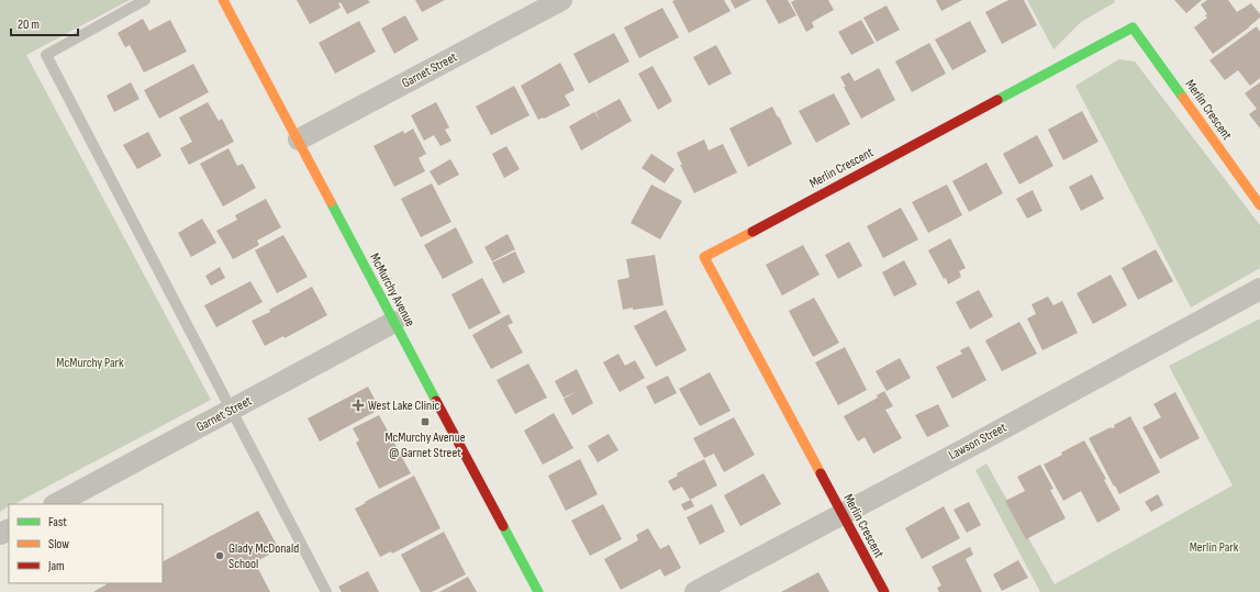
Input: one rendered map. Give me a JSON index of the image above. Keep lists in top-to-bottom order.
{
  "streets": {
    "street": [
      "Garnet Street",
      "Merlin Crescent",
      "McMurchy Avenue",
      "Lawson Street"
    ]
  },
  "crossings": [
    ["Garnet Street", "McMurchy Avenue"],
    ["Merlin Crescent", "Lawson Street"]
  ],
  "parks": ["McMurchy Park", "Merlin Park"],
  "places": {
    "health": ["West Lake Clinic"],
    "transit": ["McMurchy Avenue @ Garnet Street"],
    "other": ["Glady McDonald School"]
  },
  "legend": ["Fast", "Slow", "Jam"],
  "scale_bar": "20 m"
}
